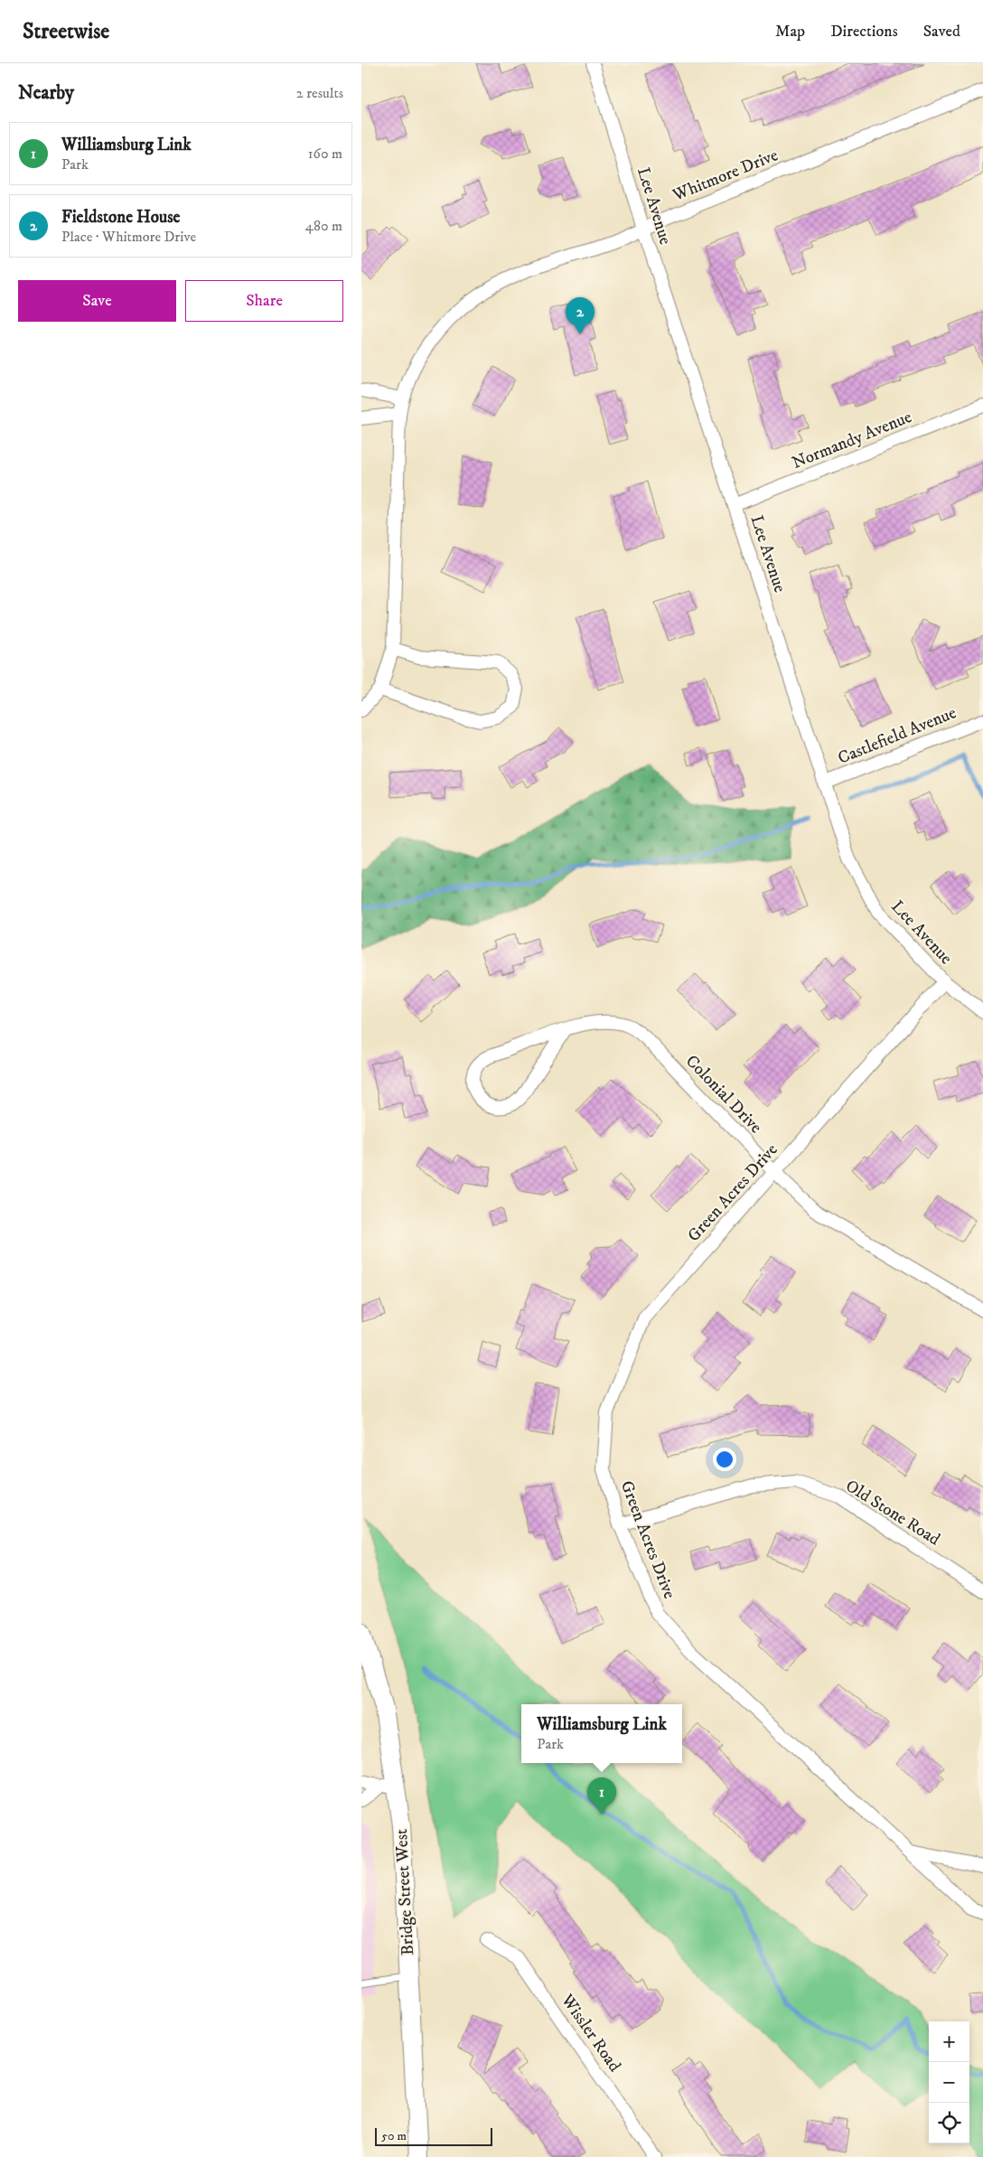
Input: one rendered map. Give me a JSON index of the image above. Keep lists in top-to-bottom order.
{
  "streets": {
    "main road": ["Bridge Street West"],
    "street": [
      "Whitmore Drive",
      "Lee Avenue",
      "Normandy Avenue",
      "Castlefield Avenue",
      "Colonial Drive",
      "Green Acres Drive",
      "Old Stone Road",
      "Wissler Road"
    ]
  },
  "crossings": [
    ["Whitmore Drive", "Lee Avenue"],
    ["Lee Avenue", "Normandy Avenue"],
    ["Lee Avenue", "Castlefield Avenue"],
    ["Lee Avenue", "Green Acres Drive"],
    ["Colonial Drive", "Green Acres Drive"],
    ["Green Acres Drive", "Old Stone Road"]
  ],
  "scale_bar": "50 m",
  "page": {
    "header": "Streetwise",
    "nav": ["Map", "Directions", "Saved"],
    "heading": ["Nearby", "2 results"],
    "list": [
      {
        "mark": "1",
        "name": "Williamsburg Link",
        "note": "Park",
        "value": "160 m"
      },
      {
        "mark": "2",
        "name": "Fieldstone House",
        "note": "Place · Whitmore Drive",
        "value": "480 m"
      }
    ],
    "buttons": ["Save", "Share"],
    "pins": ["2", "1"],
    "popup": ["Williamsburg Link", "Park"],
    "map_buttons": ["+", "−"],
    "scale": "50 m"
  }
}
